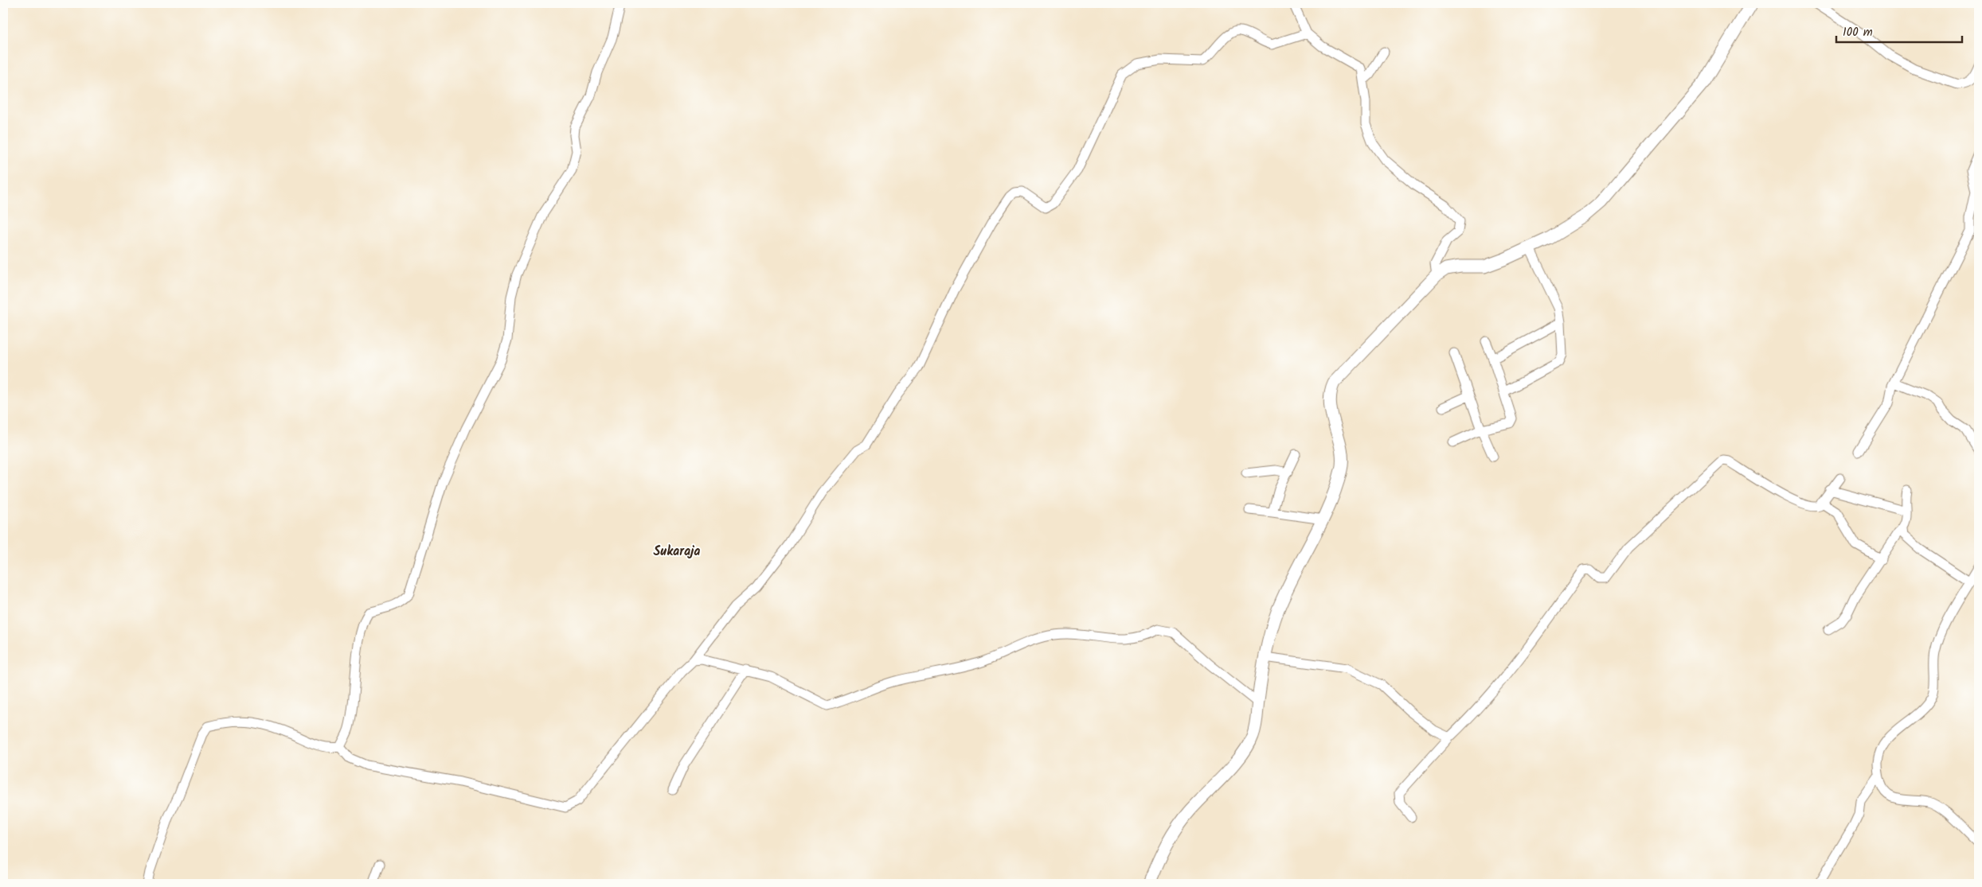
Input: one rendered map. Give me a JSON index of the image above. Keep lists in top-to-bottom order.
{
  "districts": ["Sukaraja"],
  "scale_bar": "100 m"
}
